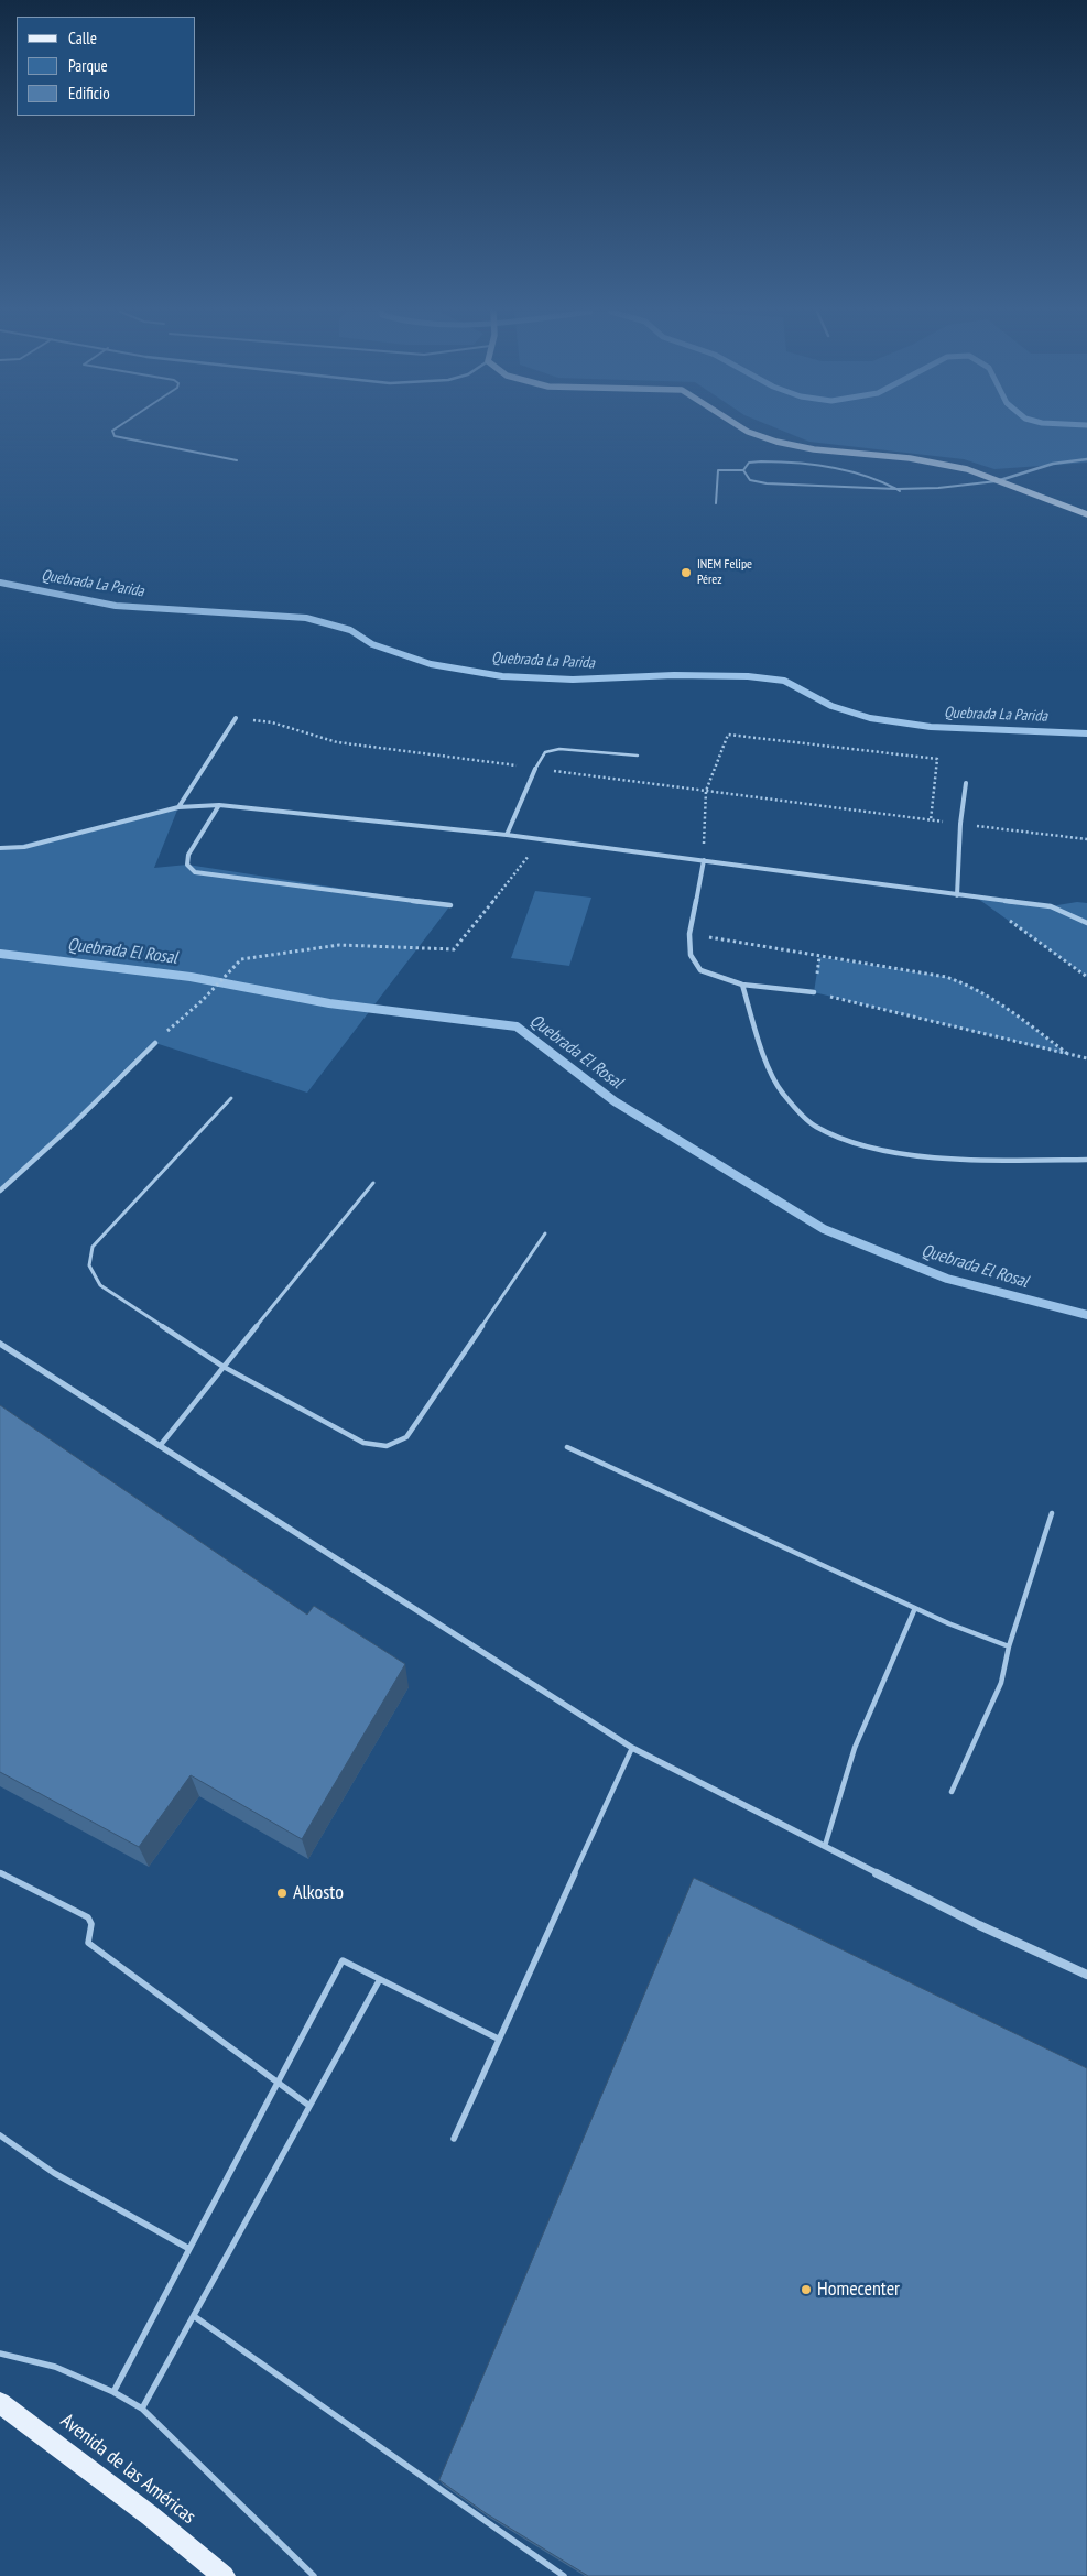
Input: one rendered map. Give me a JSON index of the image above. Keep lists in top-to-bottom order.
{
  "streets": {
    "main road": ["Avenida de las Américas"]
  },
  "water": ["Quebrada La Parida", "Quebrada El Rosal"],
  "places": ["INEM Felipe Pérez", "Alkosto", "Homecenter"],
  "legend": ["Calle", "Parque", "Edificio"]
}
